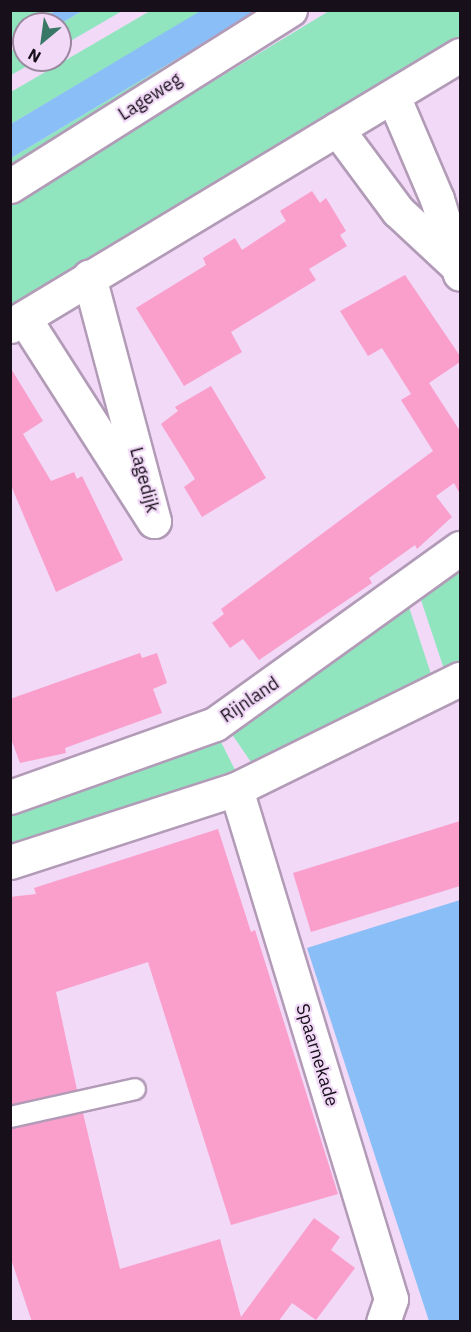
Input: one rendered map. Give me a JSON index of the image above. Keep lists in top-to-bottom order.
{
  "streets": {
    "street": [
      "Lageweg",
      "Lagedijk",
      "Rijnland",
      "Spaarnekade"
    ]
  },
  "north": "bottom left"
}
